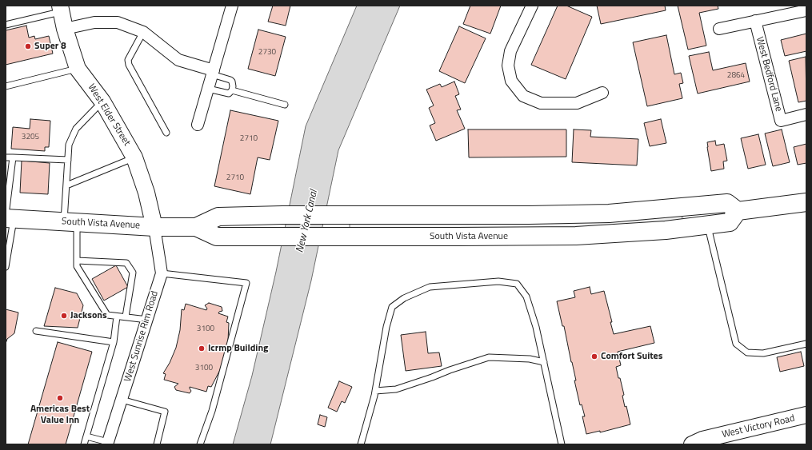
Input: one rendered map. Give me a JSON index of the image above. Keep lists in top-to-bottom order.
{
  "streets": {
    "main road": ["South Vista Avenue"],
    "street": [
      "West Bedford Lane",
      "West Elder Street",
      "West Sunrise Rim Road",
      "West Victory Road"
    ]
  },
  "crossings": [
    ["West Elder Street", "South Vista Avenue"],
    ["West Elder Street", "West Sunrise Rim Road"],
    ["South Vista Avenue", "West Sunrise Rim Road"]
  ],
  "water": ["New York Canal"],
  "places": [
    "Super 8",
    "Jacksons",
    "Icrmp Building",
    "Comfort Suites",
    "Americas Best Value Inn"
  ],
  "house_numbers": [
    "2730",
    "2864",
    "3205",
    "2710",
    "2710",
    "3100",
    "3100"
  ]
}
